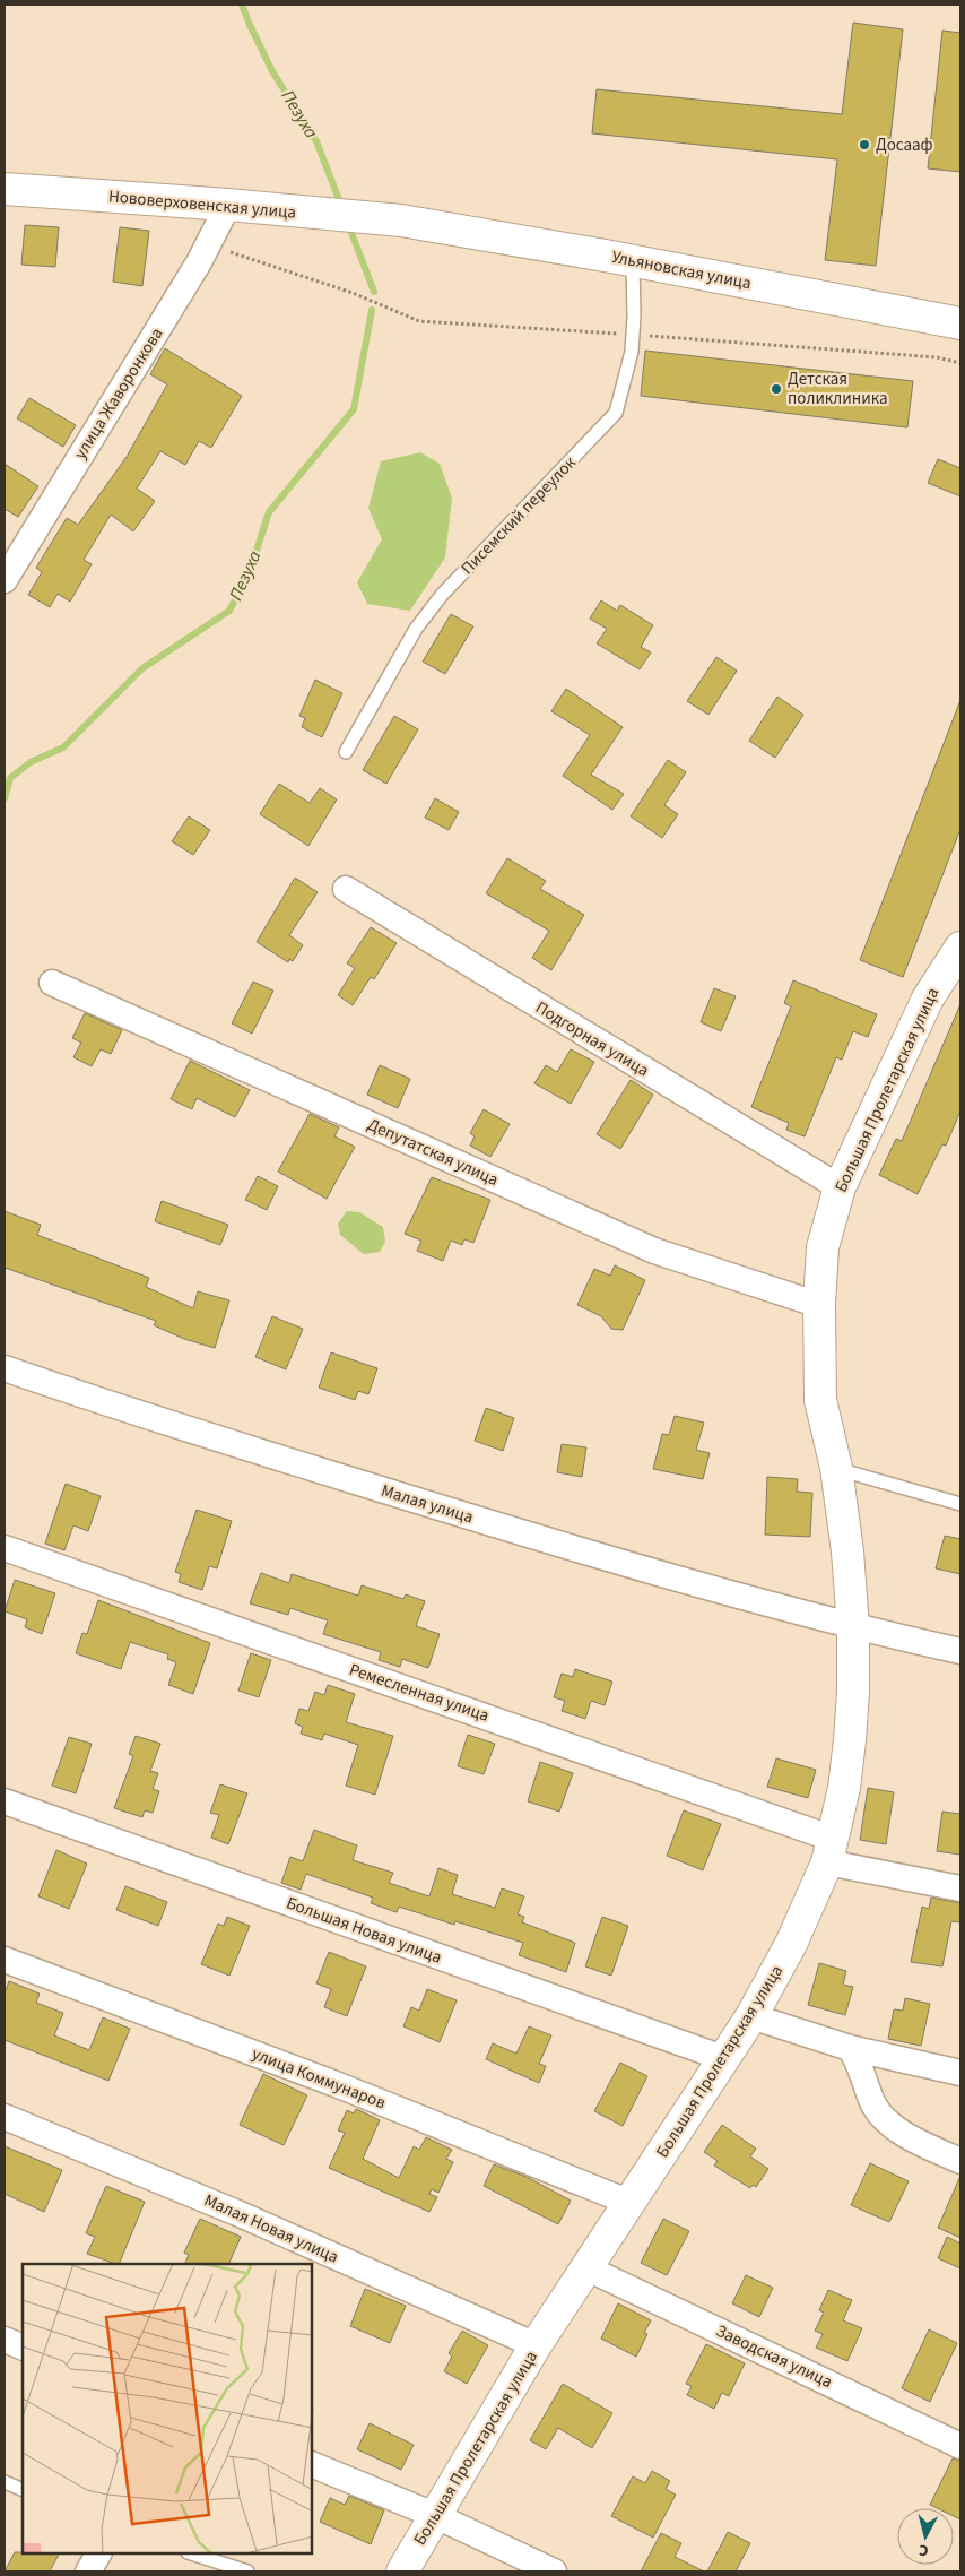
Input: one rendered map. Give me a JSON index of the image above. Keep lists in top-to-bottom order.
{
  "streets": {
    "street": [
      "Нововерховенская улица",
      "Ульяновская улица",
      "улица Жаворонкова",
      "Подгорная улица",
      "Большая Пролетарская улица",
      "Депутатская улица",
      "Малая улица",
      "Ремесленная улица",
      "Большая Новая улица",
      "улица Коммунаров",
      "Малая Новая улица",
      "Заводская улица"
    ],
    "lane": ["Писемский переулок"]
  },
  "crossings": [
    ["Нововерховенская улица", "Ульяновская улица"],
    ["Нововерховенская улица", "улица Жаворонкова"],
    ["Ульяновская улица", "Писемский переулок"],
    ["Подгорная улица", "Большая Пролетарская улица"],
    ["Большая Пролетарская улица", "Депутатская улица"],
    ["Большая Пролетарская улица", "Малая улица"],
    ["Большая Пролетарская улица", "Ремесленная улица"],
    ["Большая Пролетарская улица", "Большая Новая улица"],
    ["Большая Пролетарская улица", "улица Коммунаров"],
    ["Большая Пролетарская улица", "Малая Новая улица"],
    ["Большая Пролетарская улица", "Заводская улица"]
  ],
  "water": ["Пезуха"],
  "places": ["Досааф", "Детская поликлиника"],
  "north": "bottom"
}
